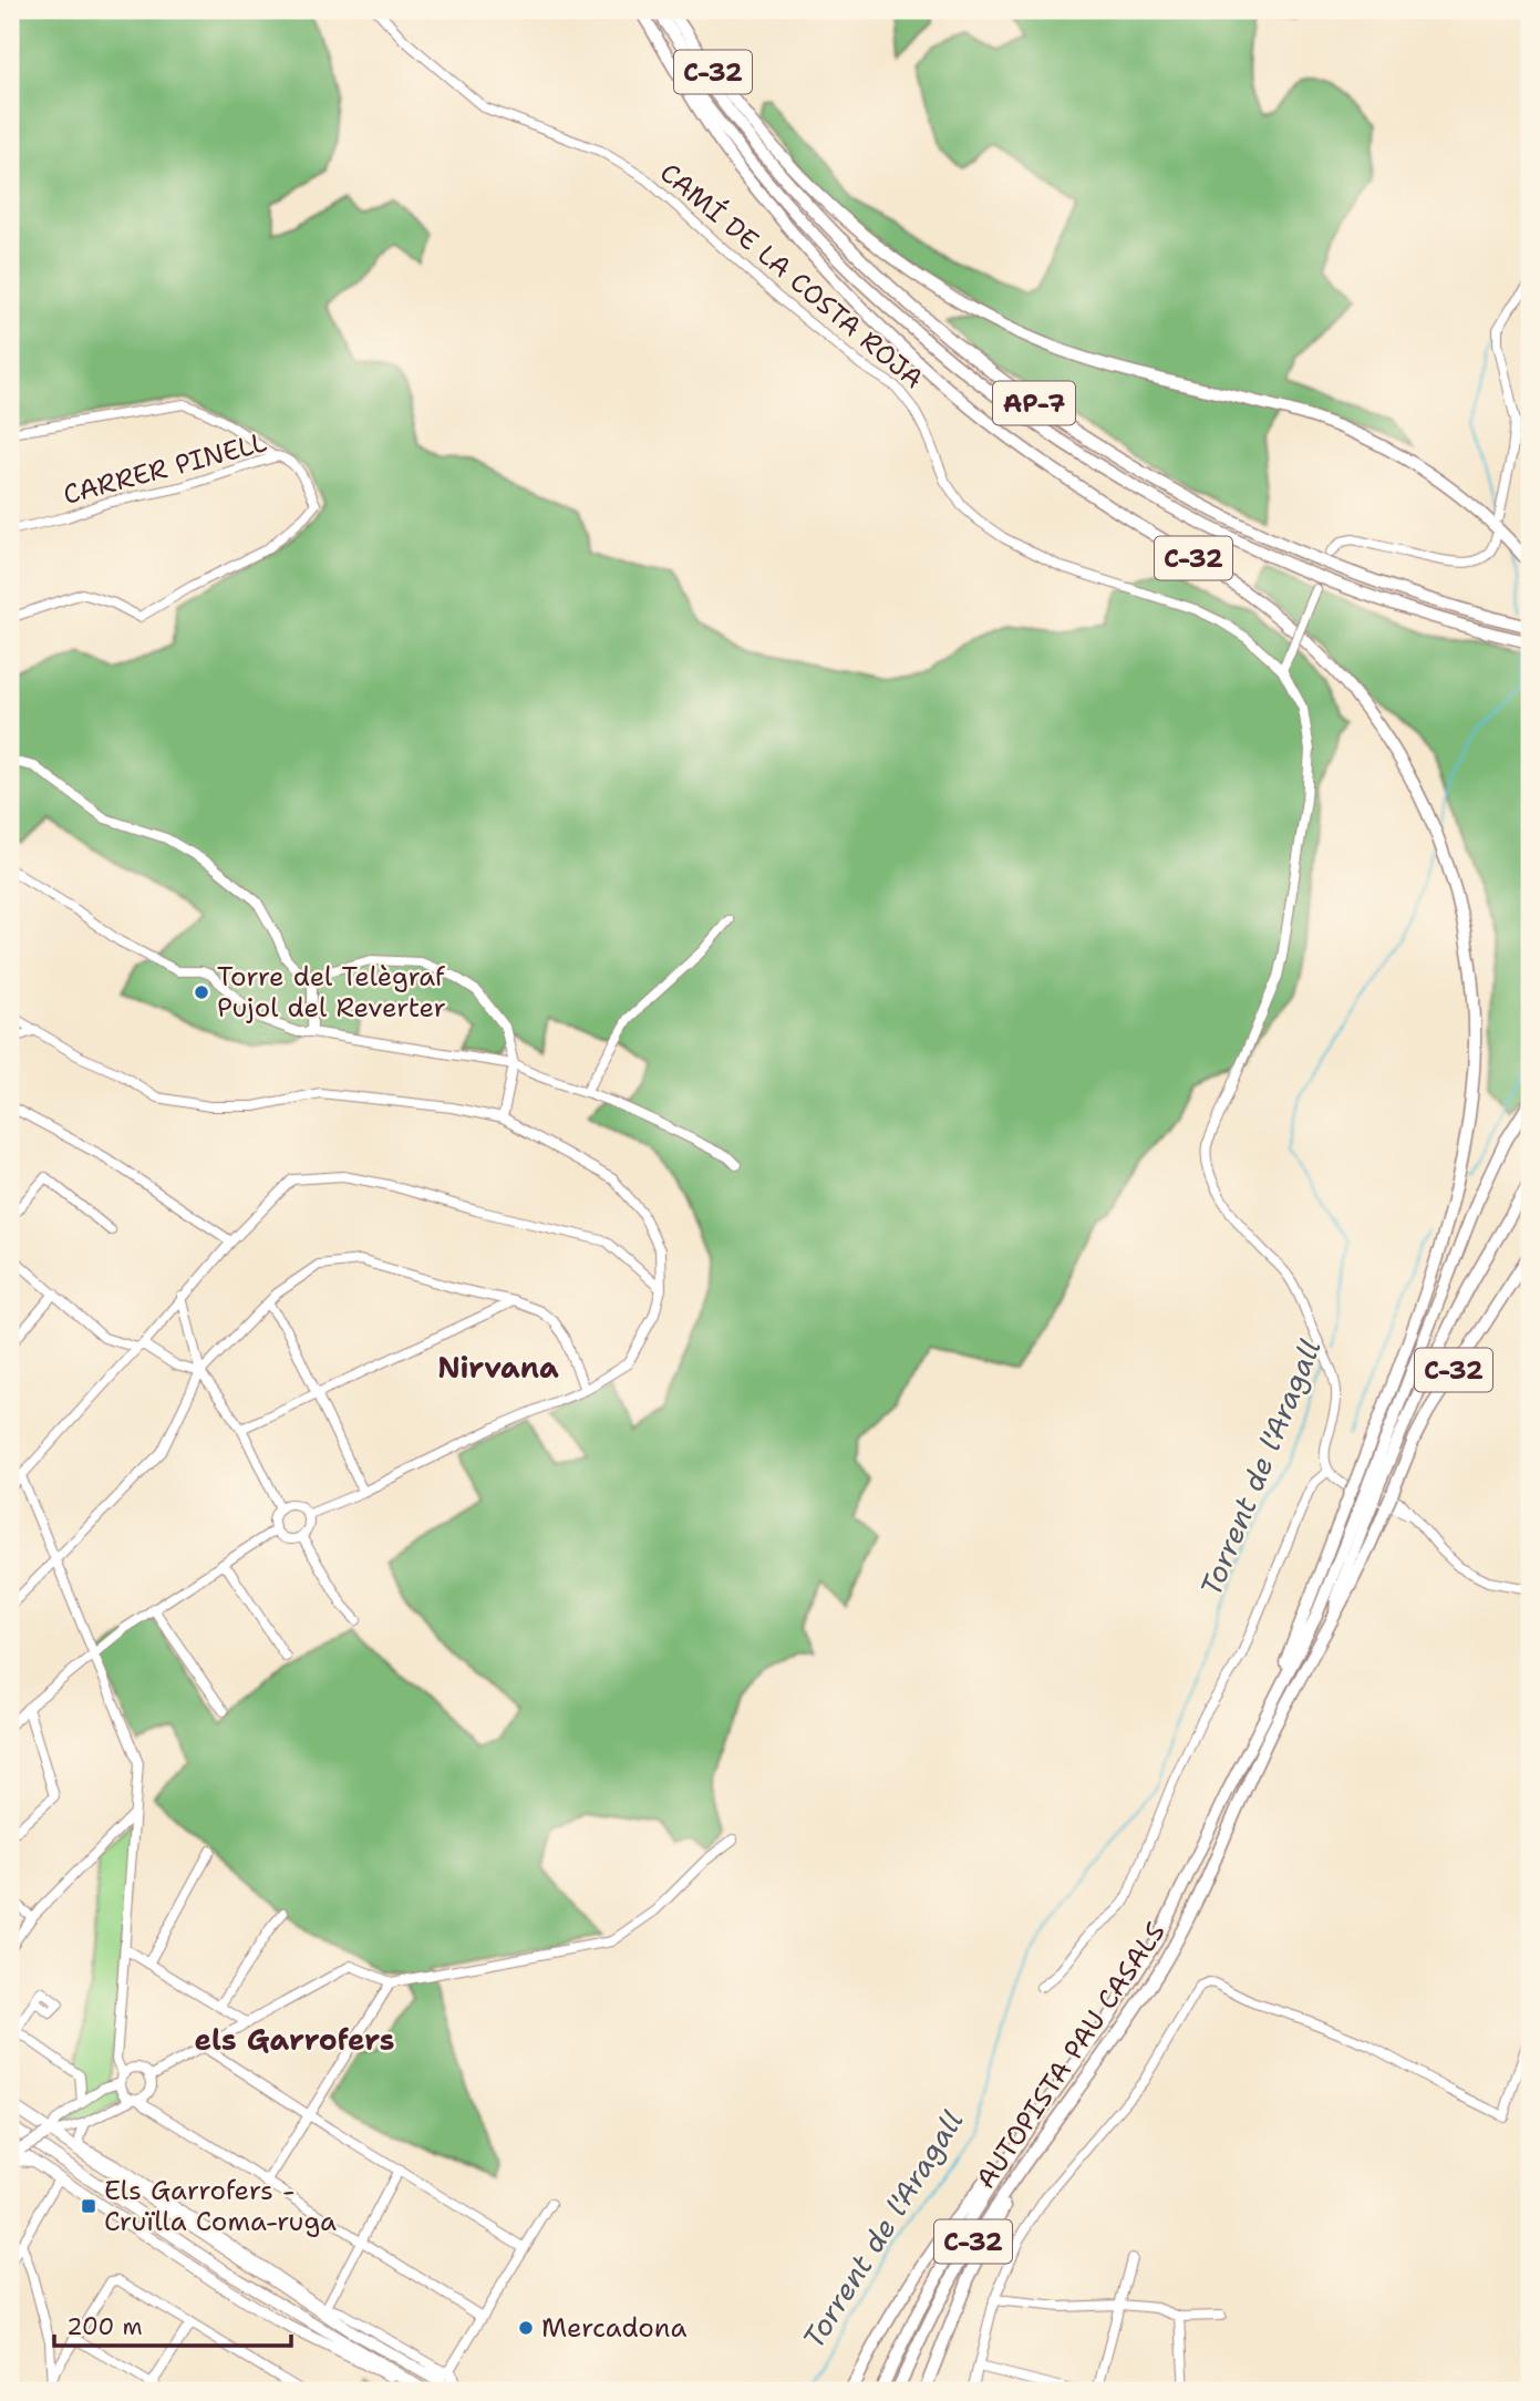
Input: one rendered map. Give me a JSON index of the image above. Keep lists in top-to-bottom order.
{
  "streets": {
    "highway": ["C-32", "AP-7", "AUTOPISTA PAU CASALS"],
    "street": ["CAMÍ DE LA COSTA ROJA", "CARRER PINELL"]
  },
  "crossings": [
    ["C-32", "AP-7"],
    ["C-32", "AUTOPISTA PAU CASALS"]
  ],
  "districts": ["Nirvana", "els Garrofers"],
  "water": ["Torrent de l'Aragall"],
  "places": {
    "other": ["Torre del Telègraf Pujol del Reverter", "Mercadona"],
    "transit": ["Els Garrofers - Cruïlla Coma-ruga"]
  },
  "scale_bar": "200 m"
}
